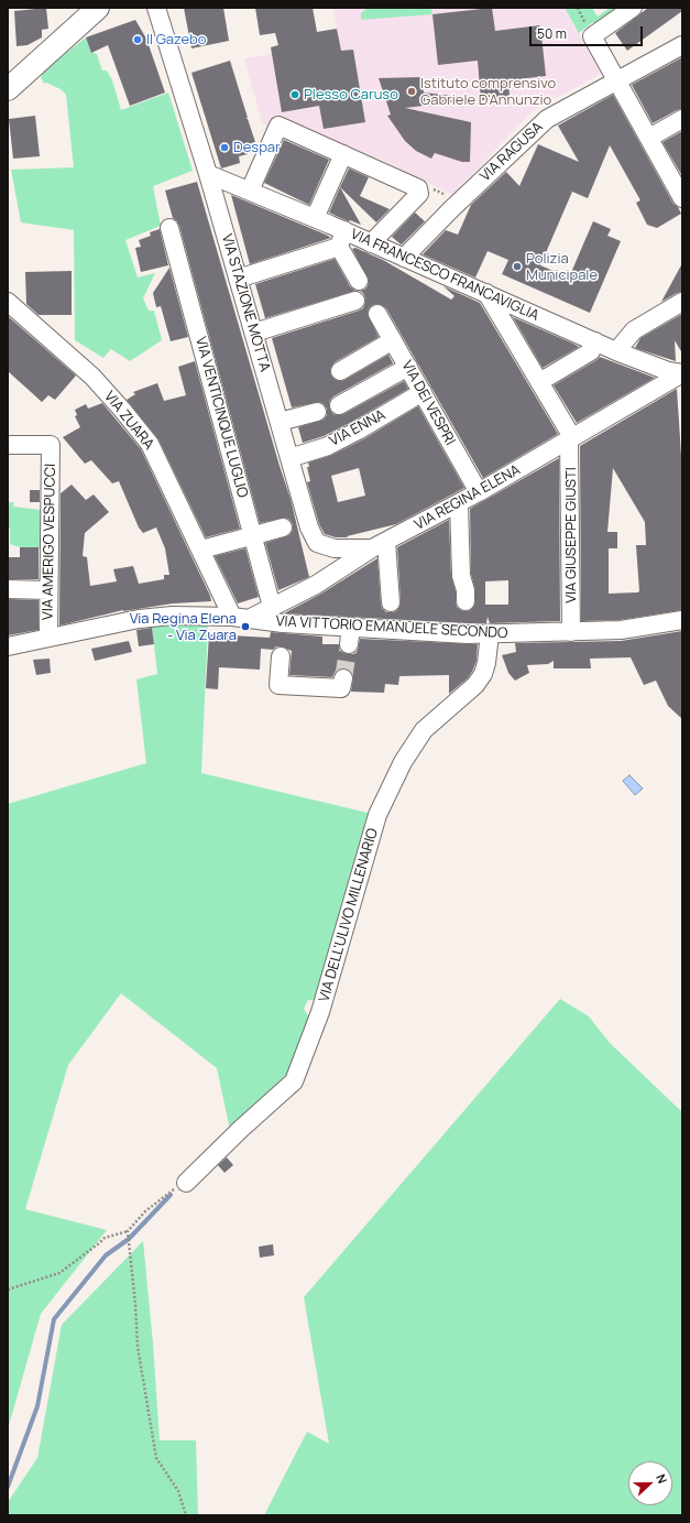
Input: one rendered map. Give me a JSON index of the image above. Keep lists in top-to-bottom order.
{
  "streets": {
    "street": [
      "VIA RAGUSA",
      "VIA FRANCESCO FRANCAVIGLIA",
      "VIA STAZIONE MOTTA",
      "VIA DEI VESPRI",
      "VIA VENTICINQUE LUGLIO",
      "VIA ZUARA",
      "VIA ENNA",
      "VIA REGINA ELENA",
      "VIA GIUSEPPE GIUSTI",
      "VIA AMERIGO VESPUCCI",
      "VIA VITTORIO EMANUELE SECONDO",
      "VIA DELL'ULIVO MILLENARIO"
    ]
  },
  "crossings": [
    ["VIA RAGUSA", "VIA FRANCESCO FRANCAVIGLIA"],
    ["VIA FRANCESCO FRANCAVIGLIA", "VIA STAZIONE MOTTA"],
    ["VIA FRANCESCO FRANCAVIGLIA", "VIA REGINA ELENA"],
    ["VIA STAZIONE MOTTA", "VIA ENNA"],
    ["VIA STAZIONE MOTTA", "VIA REGINA ELENA"],
    ["VIA DEI VESPRI", "VIA ENNA"],
    ["VIA DEI VESPRI", "VIA REGINA ELENA"],
    ["VIA VENTICINQUE LUGLIO", "VIA REGINA ELENA"],
    ["VIA ZUARA", "VIA VITTORIO EMANUELE SECONDO"],
    ["VIA REGINA ELENA", "VIA GIUSEPPE GIUSTI"],
    ["VIA REGINA ELENA", "VIA VITTORIO EMANUELE SECONDO"],
    ["VIA GIUSEPPE GIUSTI", "VIA VITTORIO EMANUELE SECONDO"],
    ["VIA AMERIGO VESPUCCI", "VIA VITTORIO EMANUELE SECONDO"],
    ["VIA VITTORIO EMANUELE SECONDO", "VIA DELL'ULIVO MILLENARIO"]
  ],
  "places": [
    "Il Gazebo",
    "Istituto comprensivo Gabriele D'Annunzio",
    "Plesso Caruso",
    "Despar",
    "Polizia Municipale",
    "Via Regina Elena - Via Zuara"
  ],
  "scale_bar": "50 m",
  "north": "right"
}
